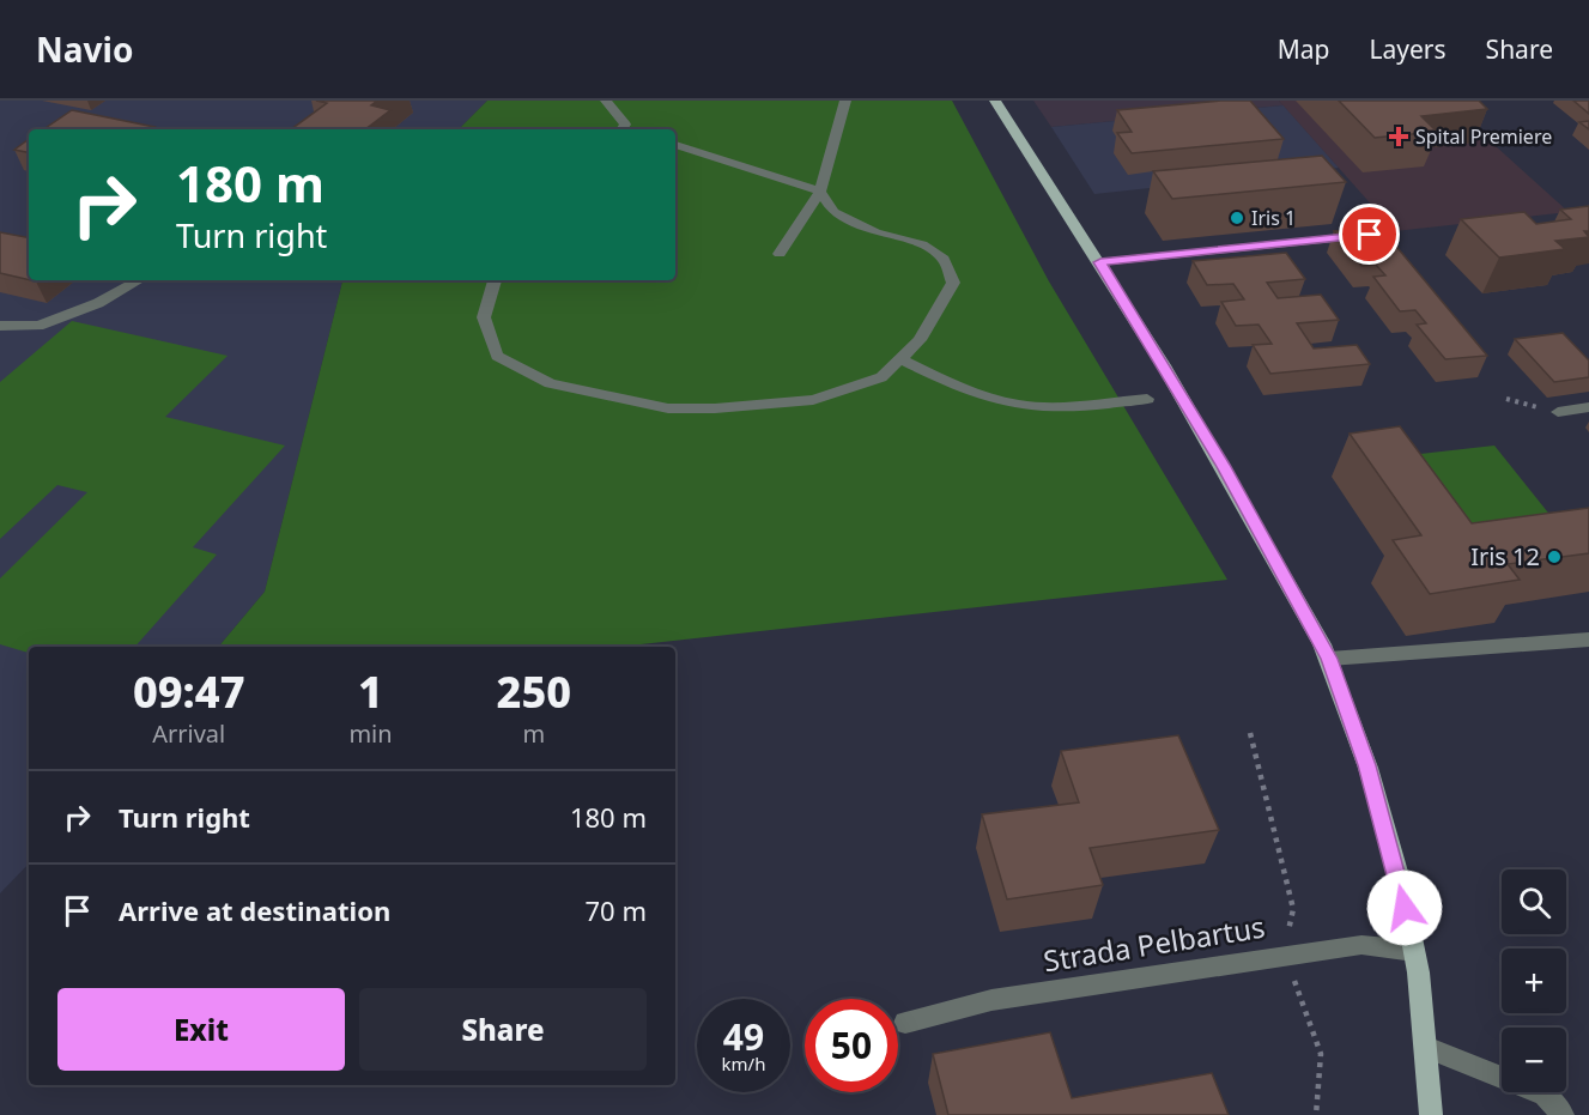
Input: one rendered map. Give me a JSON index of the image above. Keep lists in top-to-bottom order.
{
  "streets": {
    "street": ["Strada Pelbartus"]
  },
  "places": {
    "health": ["Spital Premiere"],
    "other": ["Iris 1", "Iris 12"]
  },
  "page": {
    "header": "Navio",
    "nav": ["Map", "Layers", "Share"],
    "turn": ["180 m", "Turn right"],
    "eta": [
      "09:47",
      "Arrival",
      "1",
      "min",
      "250",
      "m"
    ],
    "list": [
      {
        "name": "Turn right",
        "value": "180 m"
      },
      {
        "name": "Arrive at destination",
        "value": "70 m"
      }
    ],
    "map_buttons": ["+", "−"],
    "buttons": ["Exit", "Share"],
    "speed": "49 km/h",
    "limit": "50"
  }
}
